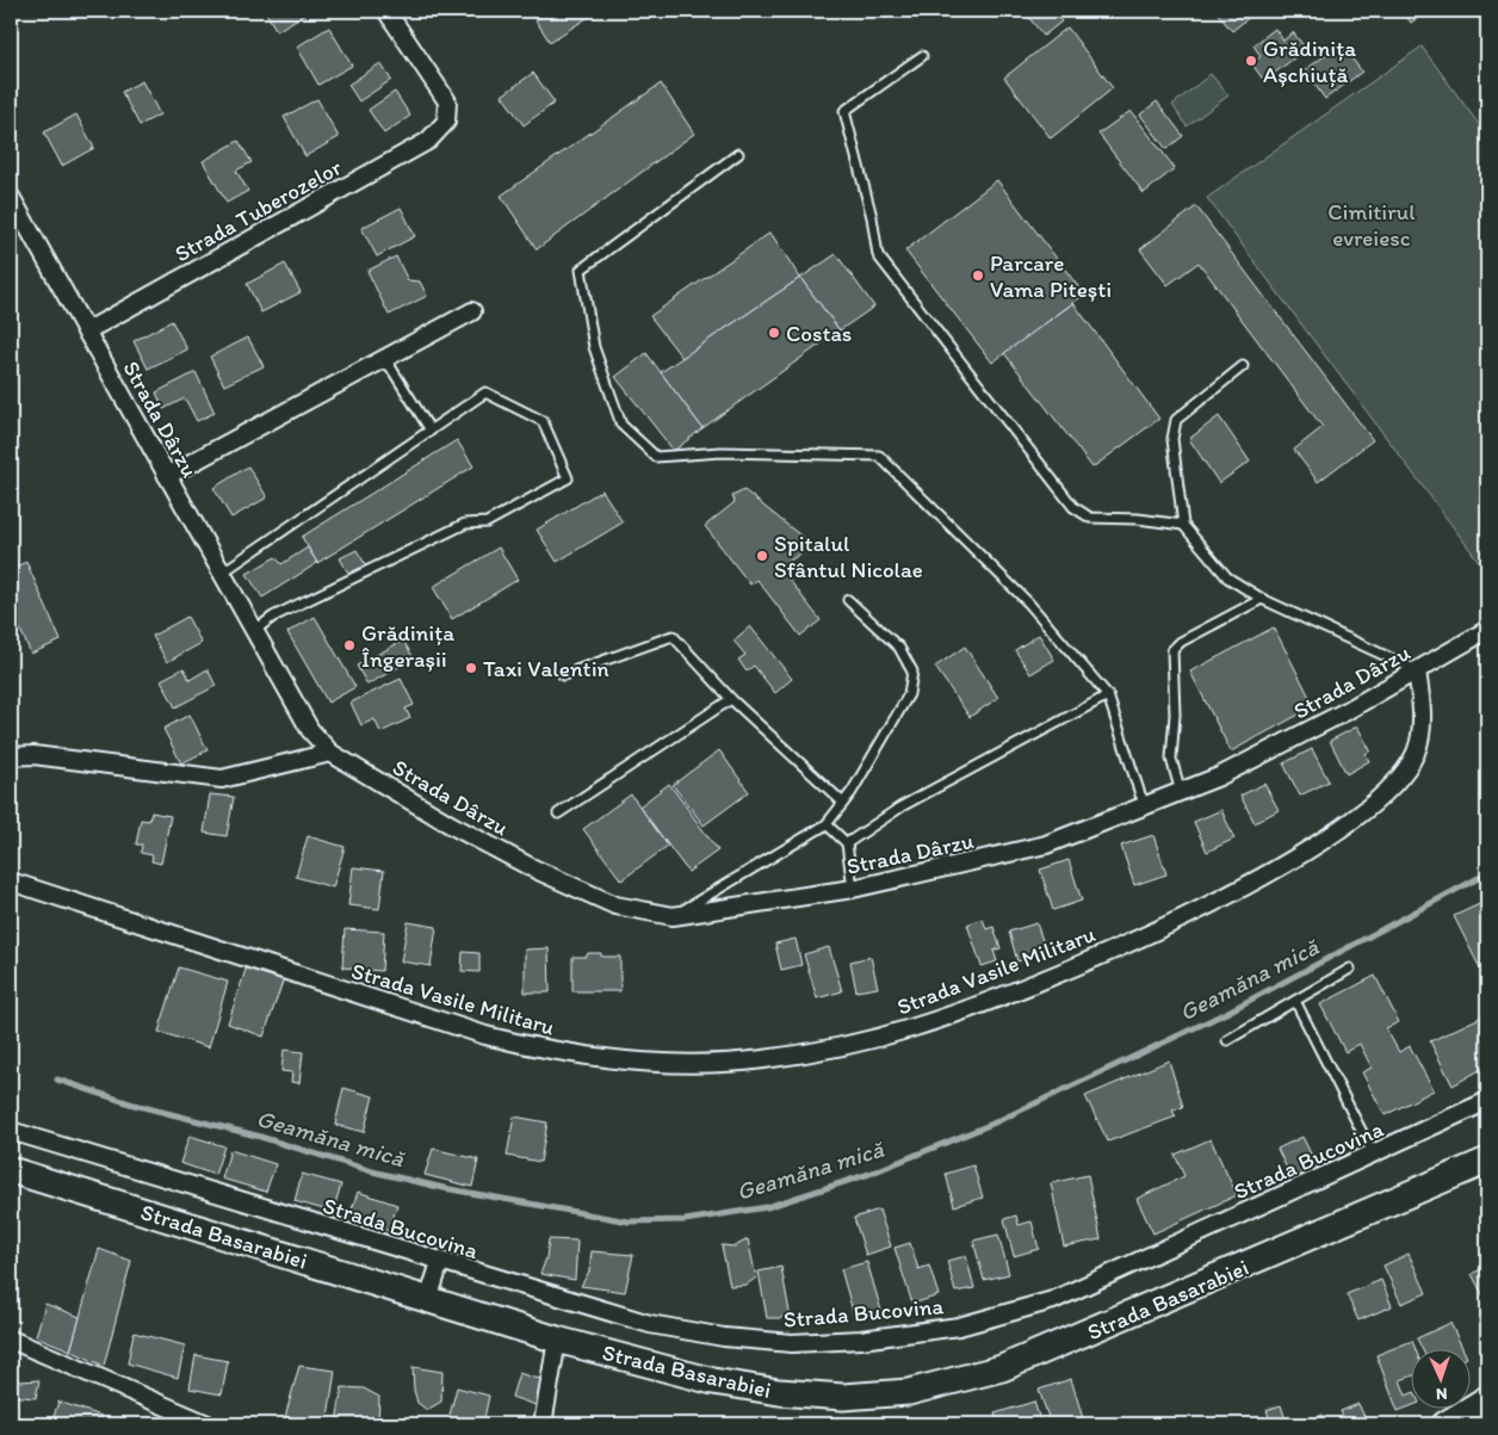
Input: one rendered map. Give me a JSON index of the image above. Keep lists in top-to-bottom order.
{
  "streets": {
    "main road": ["Strada Basarabiei"],
    "street": [
      "Strada Tuberozelor",
      "Strada Dârzu",
      "Strada Vasile Militaru",
      "Strada Bucovina"
    ]
  },
  "crossings": [
    ["Strada Tuberozelor", "Strada Dârzu"],
    ["Strada Dârzu", "Strada Vasile Militaru"]
  ],
  "water": ["Geamăna mică"],
  "parks": ["Cimitirul evreiesc"],
  "places": [
    "Grădinița Așchiuță",
    "Parcare Vama Pitești",
    "Costas",
    "Spitalul Sfântul Nicolae",
    "Grădinița Îngerașii",
    "Taxi Valentin"
  ],
  "north": "bottom"
}
